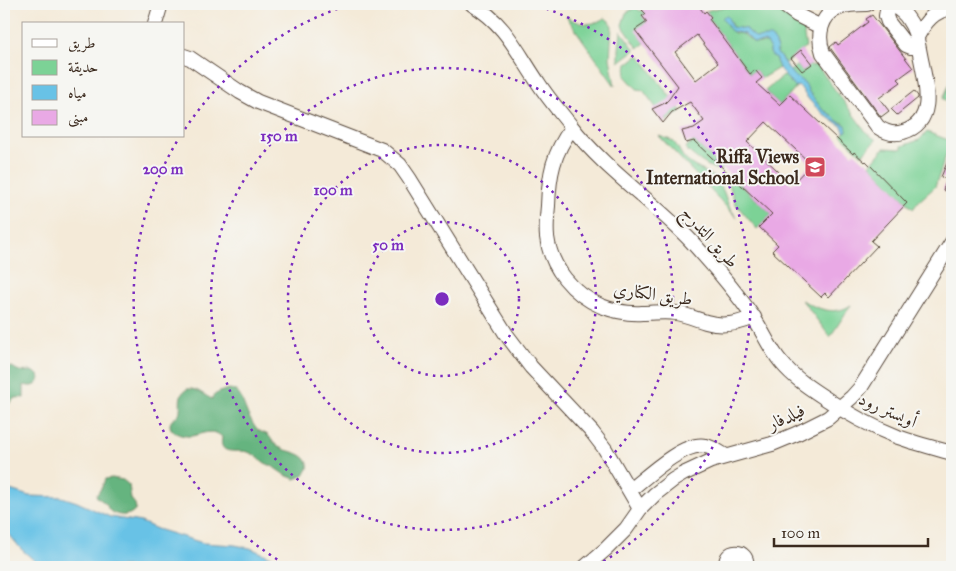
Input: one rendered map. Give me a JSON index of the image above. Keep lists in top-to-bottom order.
{
  "streets": {
    "street": [
      "طريق التدرج",
      "طريق الكناري",
      "أويستر رود",
      "فيلدفار"
    ]
  },
  "crossings": [
    ["طريق التدرج", "طريق الكناري"],
    ["طريق التدرج", "أويستر رود"],
    ["طريق التدرج", "فيلدفار"],
    ["أويستر رود", "فيلدفار"]
  ],
  "places": {
    "school or university": ["Riffa Views International School"]
  },
  "legend": [
    "طريق",
    "حديقة",
    "مياه",
    "مبنى"
  ],
  "scale_bar": "100 m",
  "rings": [
    "150 m",
    "200 m",
    "100 m",
    "50 m"
  ]
}
